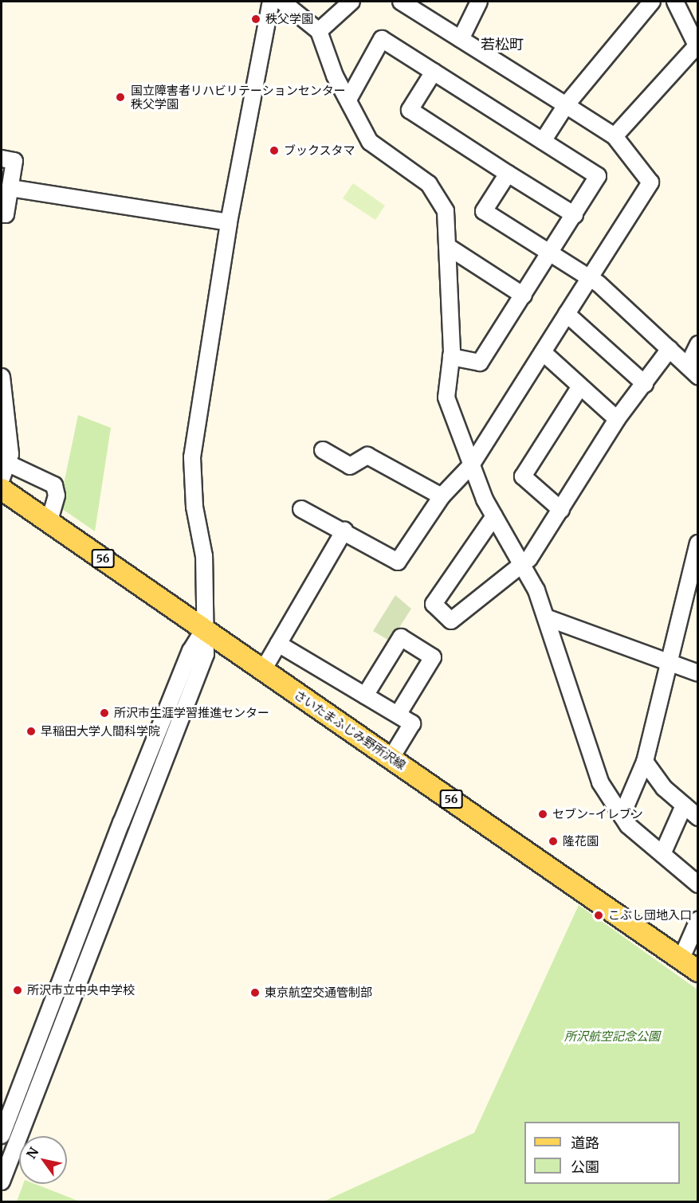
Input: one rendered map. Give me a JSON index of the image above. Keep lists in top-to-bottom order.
{
  "streets": {
    "main road": ["56", "さいたまふじみ野所沢線"]
  },
  "districts": ["若松町"],
  "parks": ["所沢航空記念公園"],
  "places": [
    "秩父学園",
    "国立障害者リハビリテーションセンター 秩父学園",
    "ブックスタマ",
    "所沢市生涯学習推進センター",
    "早稲田大学人間科学院",
    "セブン-イレブン",
    "隆花園",
    "こぶし団地入口",
    "所沢市立中央中学校",
    "東京航空交通管制部"
  ],
  "legend": ["道路", "公園"],
  "north": "top left"
}
